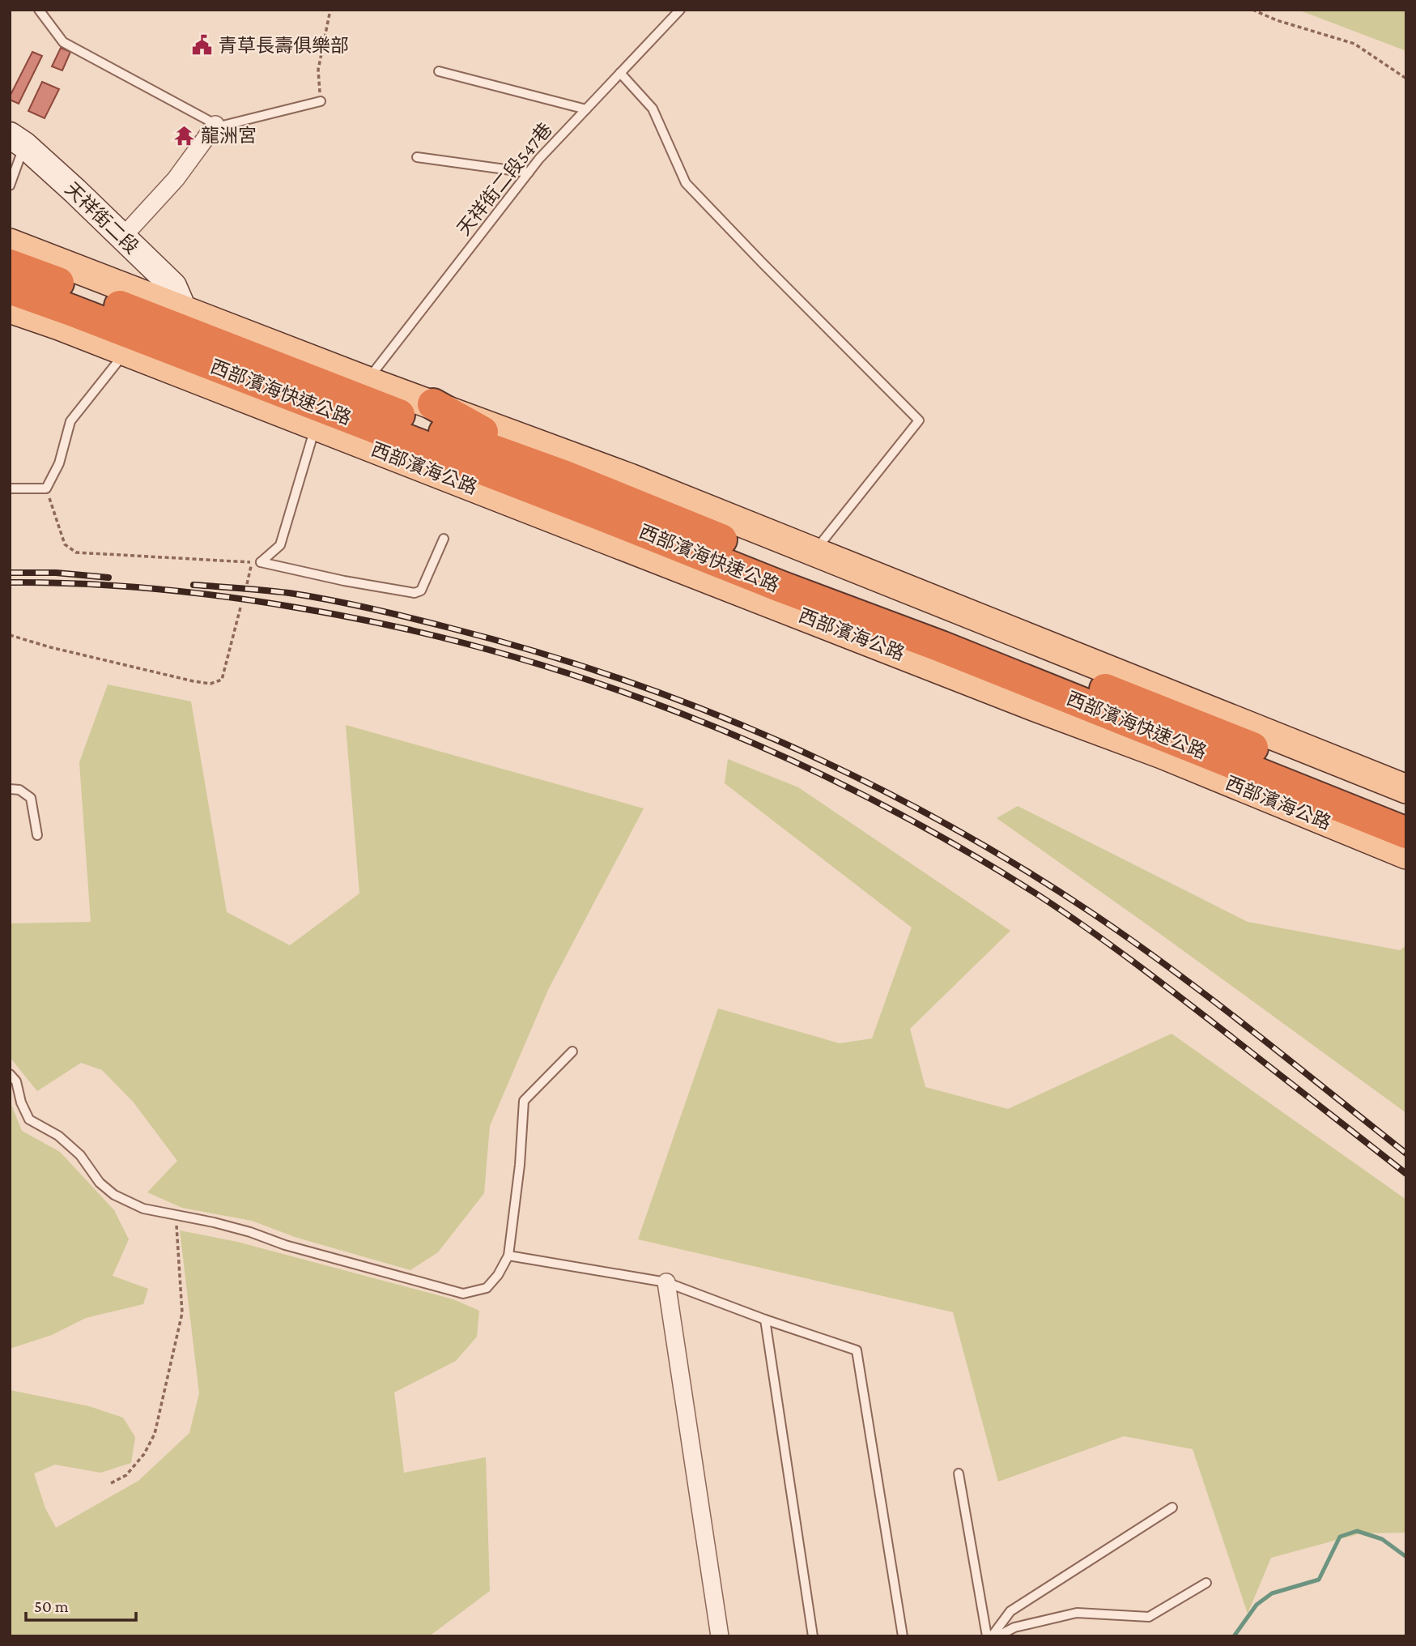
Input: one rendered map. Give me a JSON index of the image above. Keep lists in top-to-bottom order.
{
  "streets": {
    "highway": ["西部濱海快速公路"],
    "main road": ["西部濱海公路"],
    "street": ["天祥街二段"],
    "lane": ["天祥街二段547巷"]
  },
  "places": {
    "public building": ["青草長壽俱樂部"],
    "temple": ["龍洲宮"]
  },
  "scale_bar": "50 m"
}
